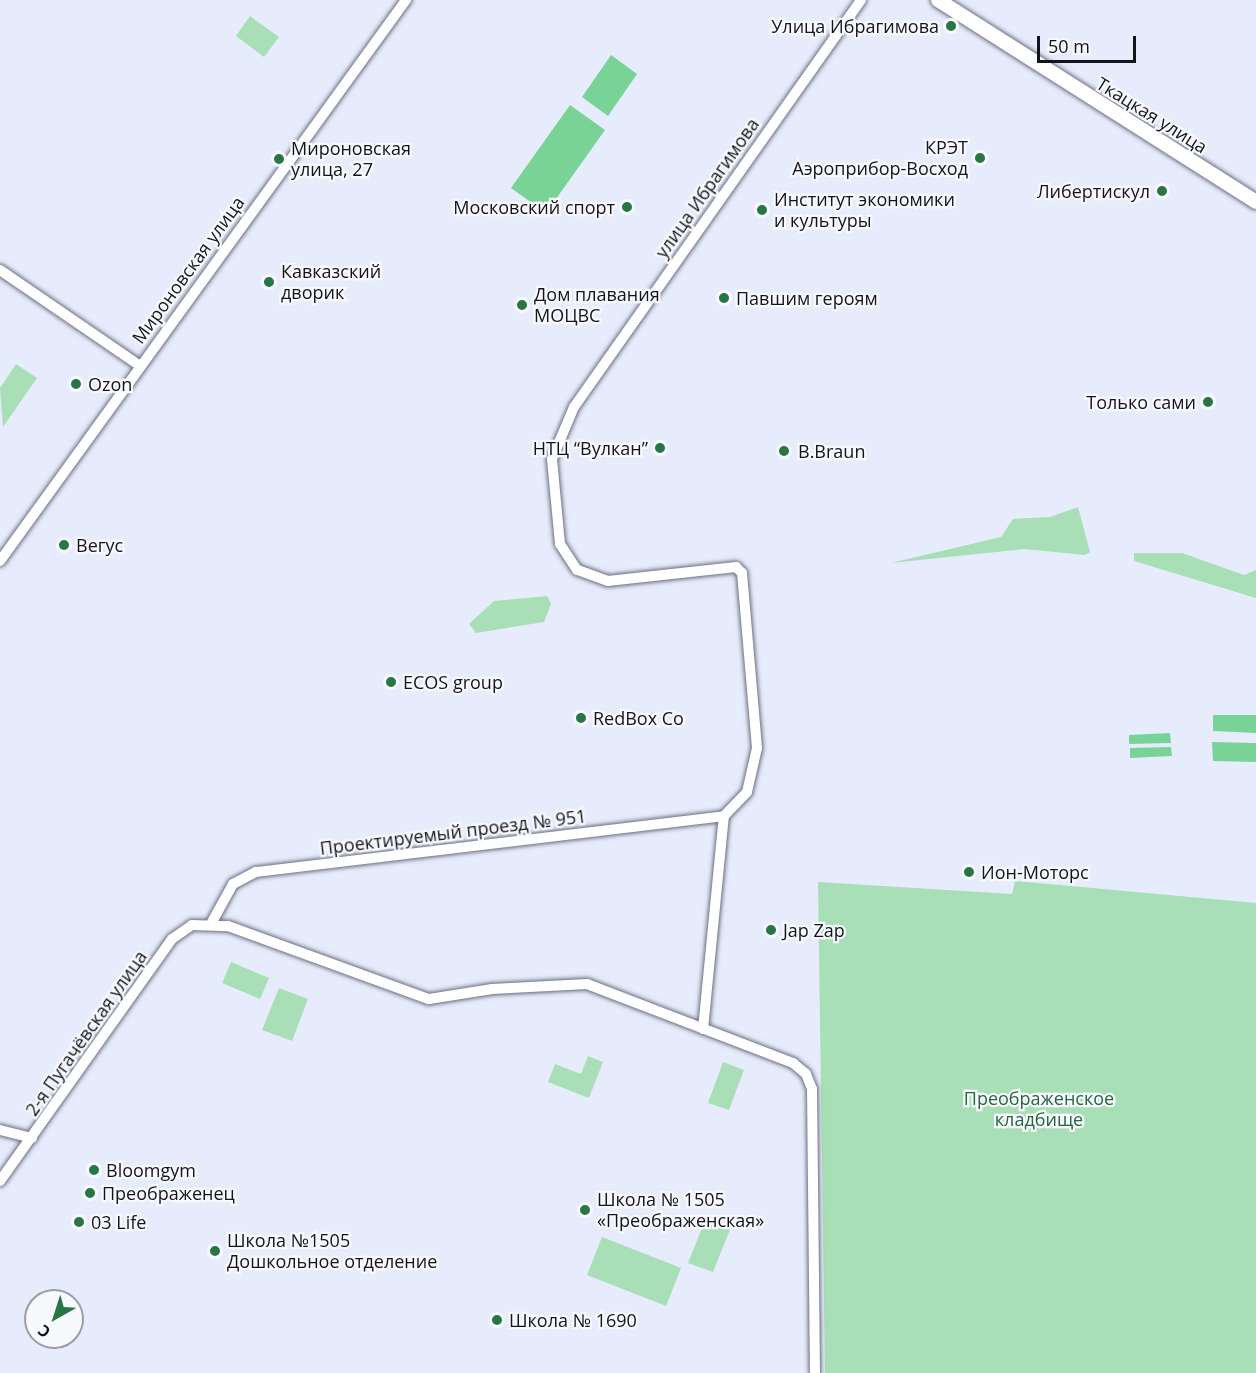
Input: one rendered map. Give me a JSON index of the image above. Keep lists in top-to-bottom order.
{
  "streets": {
    "street": [
      "Ткацкая улица",
      "улица Ибрагимова",
      "Мироновская улица",
      "Проектируемый проезд № 951",
      "2-я Пугачёвская улица"
    ]
  },
  "crossings": [
    ["улица Ибрагимова", "Проектируемый проезд № 951"],
    ["Проектируемый проезд № 951", "2-я Пугачёвская улица"]
  ],
  "parks": ["Преображенское кладбище"],
  "places": [
    "Улица Ибрагимова",
    "КРЭТ Аэроприбор-Восход",
    "Мироновская улица, 27",
    "Либертискул",
    "Московский спорт",
    "Институт экономики и культуры",
    "Кавказский дворик",
    "Павшим героям",
    "Дом плавания МОЦВС",
    "Ozon",
    "Только сами",
    "НТЦ “Вулкан”",
    "B.Braun",
    "Вегус",
    "ECOS group",
    "RedBox Co",
    "Ион-Моторс",
    "Jap Zap",
    "Bloomgym",
    "Преображенец",
    "Школа № 1505 «Преображенская»",
    "03 Life",
    "Школа №1505 Дошкольное отделение",
    "Школа № 1690"
  ],
  "scale_bar": "50 m",
  "north": "bottom left"
}
